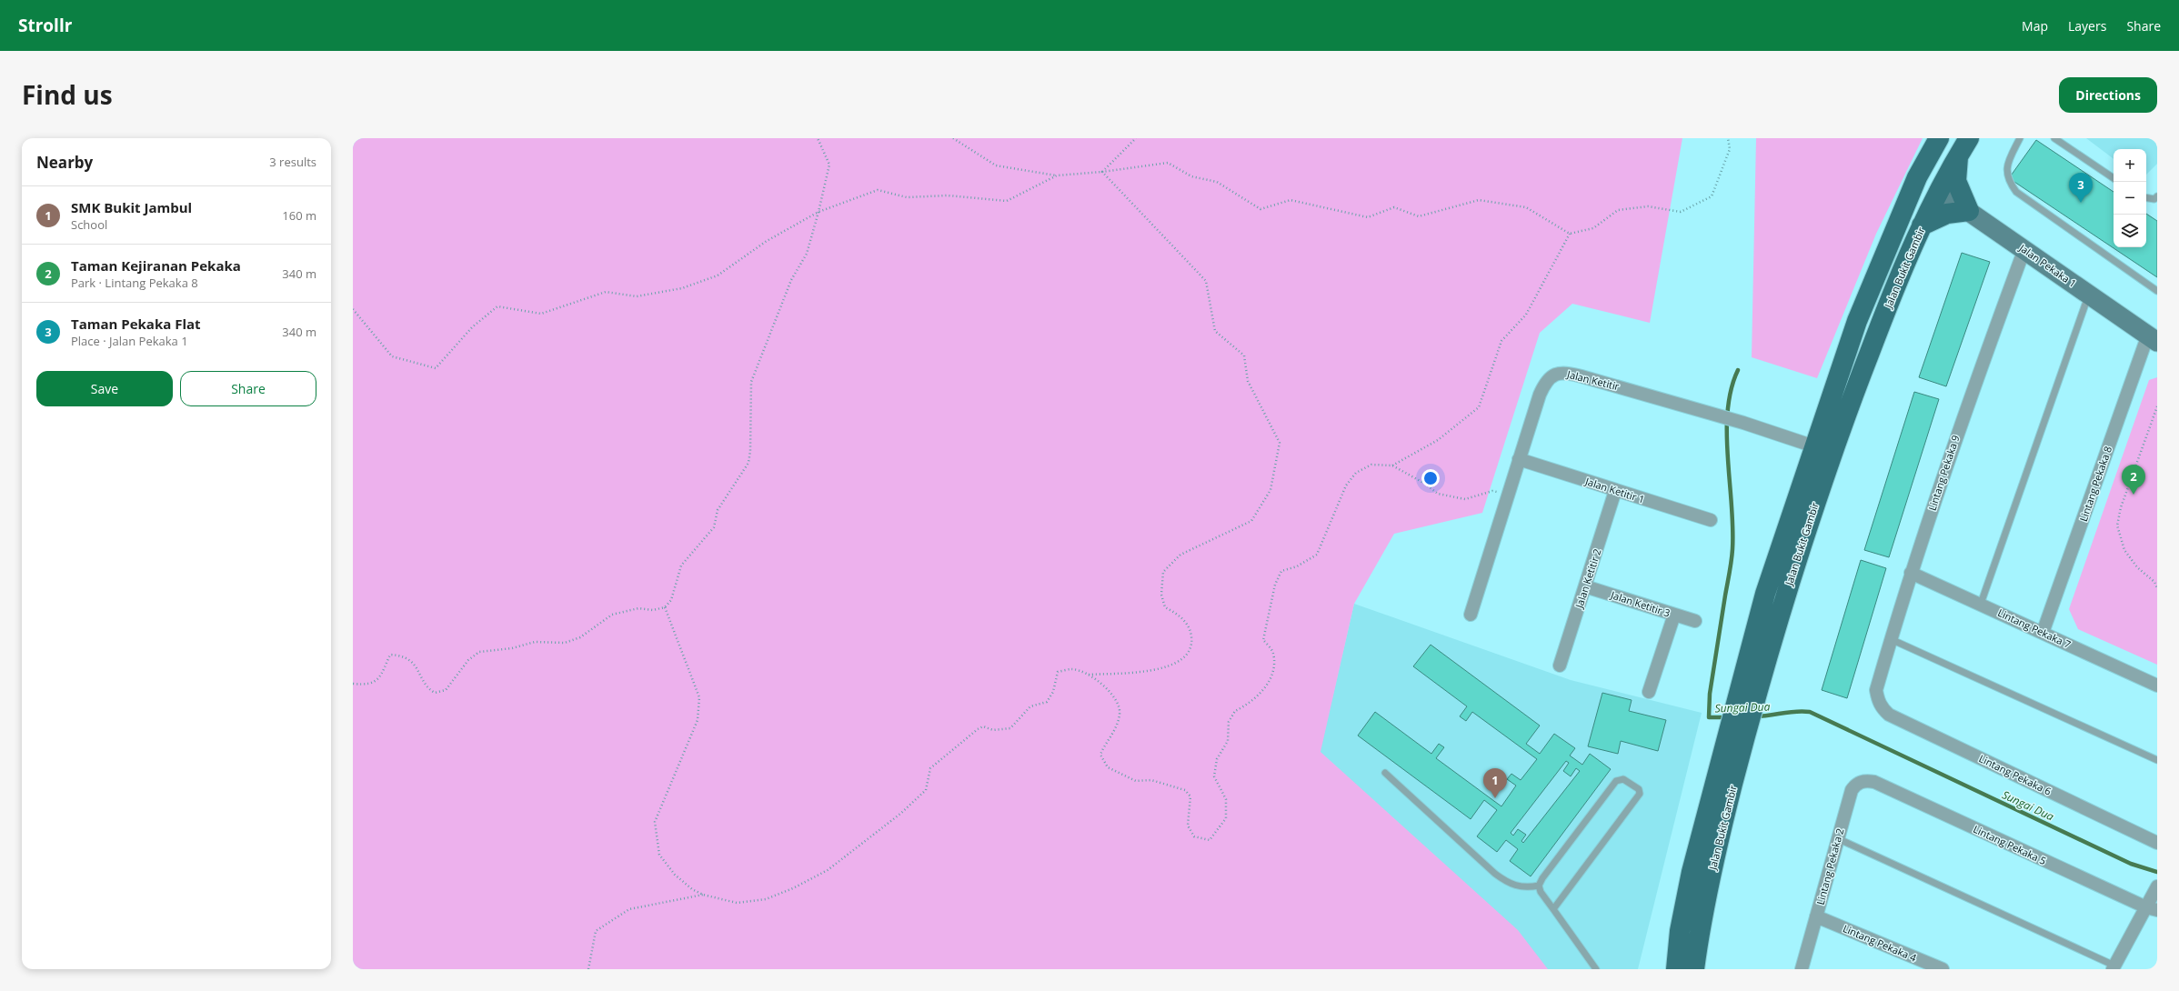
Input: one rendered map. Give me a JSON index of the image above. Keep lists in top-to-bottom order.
{
  "streets": {
    "main road": ["Jalan Pekaka 1", "Jalan Bukit Gambir"],
    "street": [
      "Jalan Ketitir",
      "Lintang Pekaka 9",
      "Lintang Pekaka 8",
      "Jalan Ketitir 1",
      "Jalan Ketitir 2",
      "Jalan Ketitir 3",
      "Lintang Pekaka 7",
      "Lintang Pekaka 6",
      "Lintang Pekaka 5",
      "Lintang Pekaka 2",
      "Lintang Pekaka 4"
    ]
  },
  "crossings": [
    ["Jalan Pekaka 1", "Jalan Bukit Gambir"],
    ["Jalan Pekaka 1", "Lintang Pekaka 9"],
    ["Jalan Pekaka 1", "Lintang Pekaka 8"],
    ["Jalan Bukit Gambir", "Jalan Ketitir"],
    ["Jalan Ketitir", "Jalan Ketitir 1"],
    ["Lintang Pekaka 9", "Lintang Pekaka 7"],
    ["Lintang Pekaka 9", "Lintang Pekaka 6"],
    ["Lintang Pekaka 8", "Lintang Pekaka 7"],
    ["Jalan Ketitir 1", "Jalan Ketitir 2"],
    ["Jalan Ketitir 2", "Jalan Ketitir 3"],
    ["Lintang Pekaka 5", "Lintang Pekaka 2"],
    ["Lintang Pekaka 2", "Lintang Pekaka 4"]
  ],
  "water": ["Sungai Dua"],
  "page": {
    "header": "Strollr",
    "nav": ["Map", "Layers", "Share"],
    "title": "Find us",
    "buttons": [
      "Directions",
      ["Save", "Share"]
    ],
    "heading": ["Nearby", "3 results"],
    "map_buttons": ["+", "−"],
    "pins": ["3", "2", "1"],
    "list": [
      {
        "mark": "1",
        "name": "SMK Bukit Jambul",
        "note": "School",
        "value": "160 m"
      },
      {
        "mark": "2",
        "name": "Taman Kejiranan Pekaka",
        "note": "Park · Lintang Pekaka 8",
        "value": "340 m"
      },
      {
        "mark": "3",
        "name": "Taman Pekaka Flat",
        "note": "Place · Jalan Pekaka 1",
        "value": "340 m"
      }
    ]
  }
}
